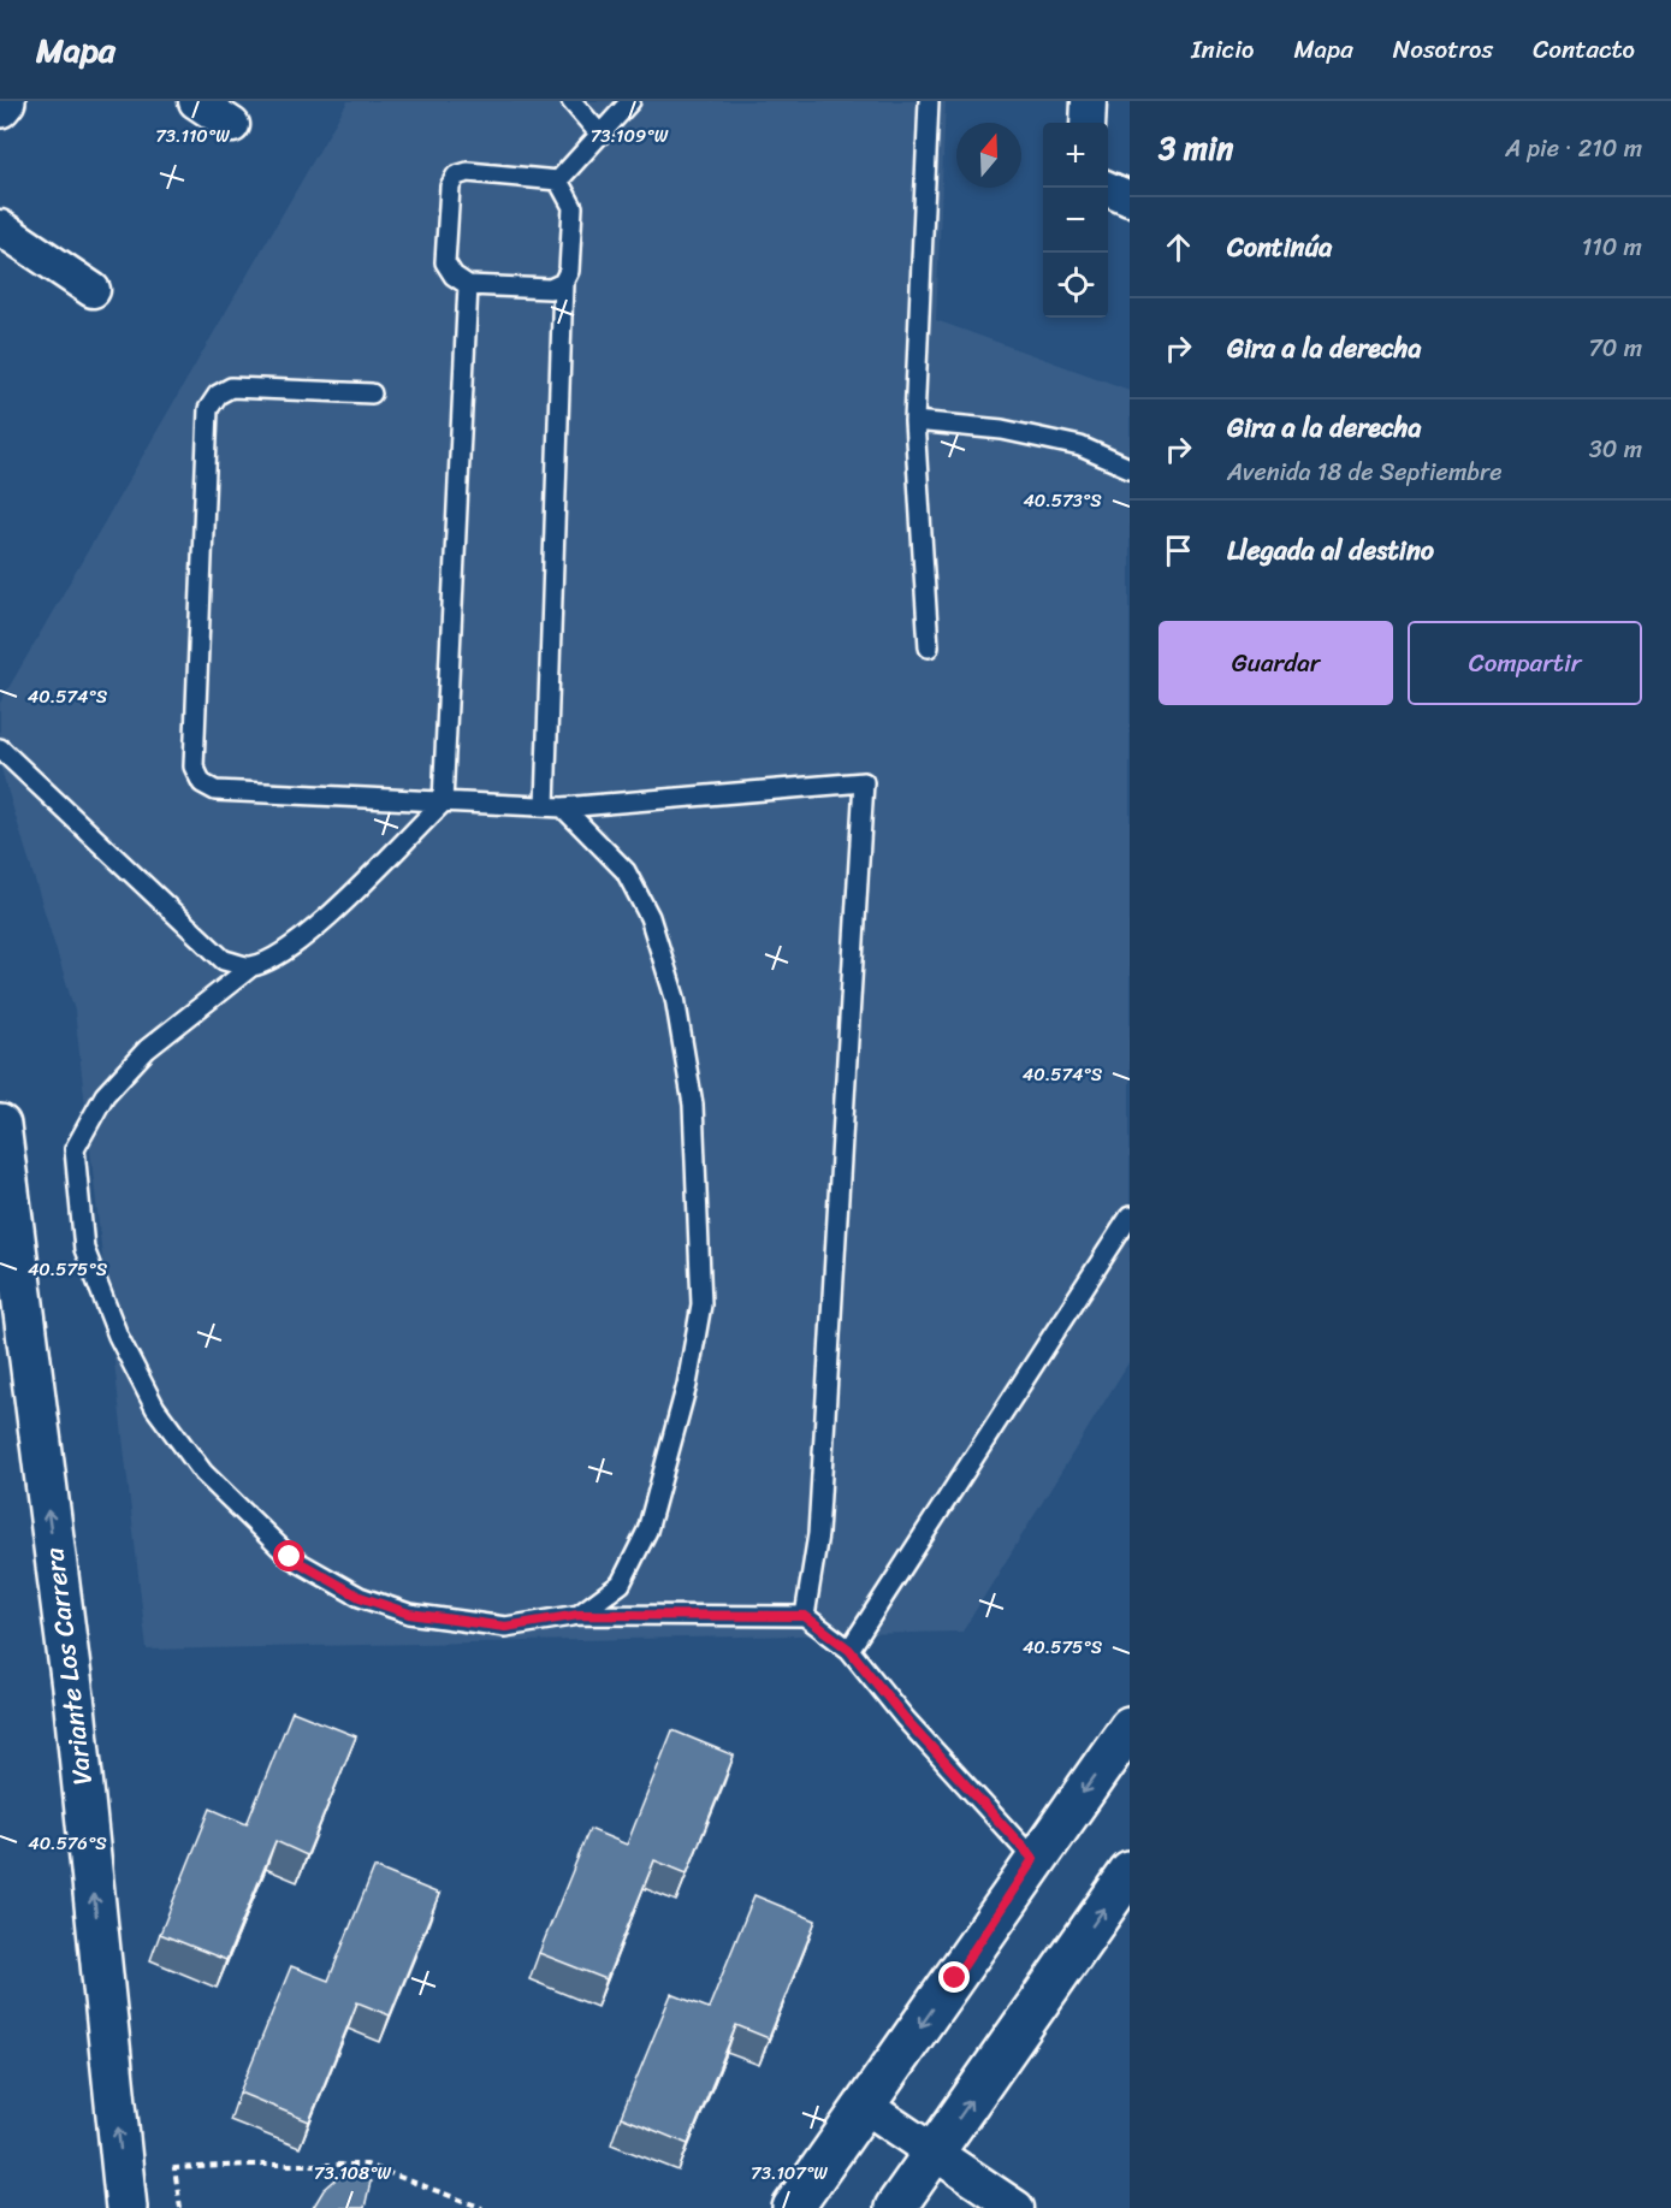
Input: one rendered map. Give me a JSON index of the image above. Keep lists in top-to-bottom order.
{
  "streets": {
    "main road": ["Variante Los Carrera"]
  },
  "one_way": ["Variante Los Carrera"],
  "north": "top",
  "page": {
    "header": "Mapa",
    "nav": [
      "Inicio",
      "Mapa",
      "Nosotros",
      "Contacto"
    ],
    "heading": ["3 min", "A pie · 210 m"],
    "map_buttons": ["+", "−"],
    "list": [
      ["Continúa", "110 m"],
      ["Gira a la derecha", "70 m"],
      ["Gira a la derecha", "Avenida 18 de Septiembre", "30 m"],
      "Llegada al destino"
    ],
    "buttons": ["Guardar", "Compartir"]
  },
  "coordinates": [
    "73.110°W",
    "73.109°W",
    "40.573°S",
    "40.574°S",
    "40.575°S",
    "40.576°S",
    "73.108°W",
    "73.107°W"
  ]
}
